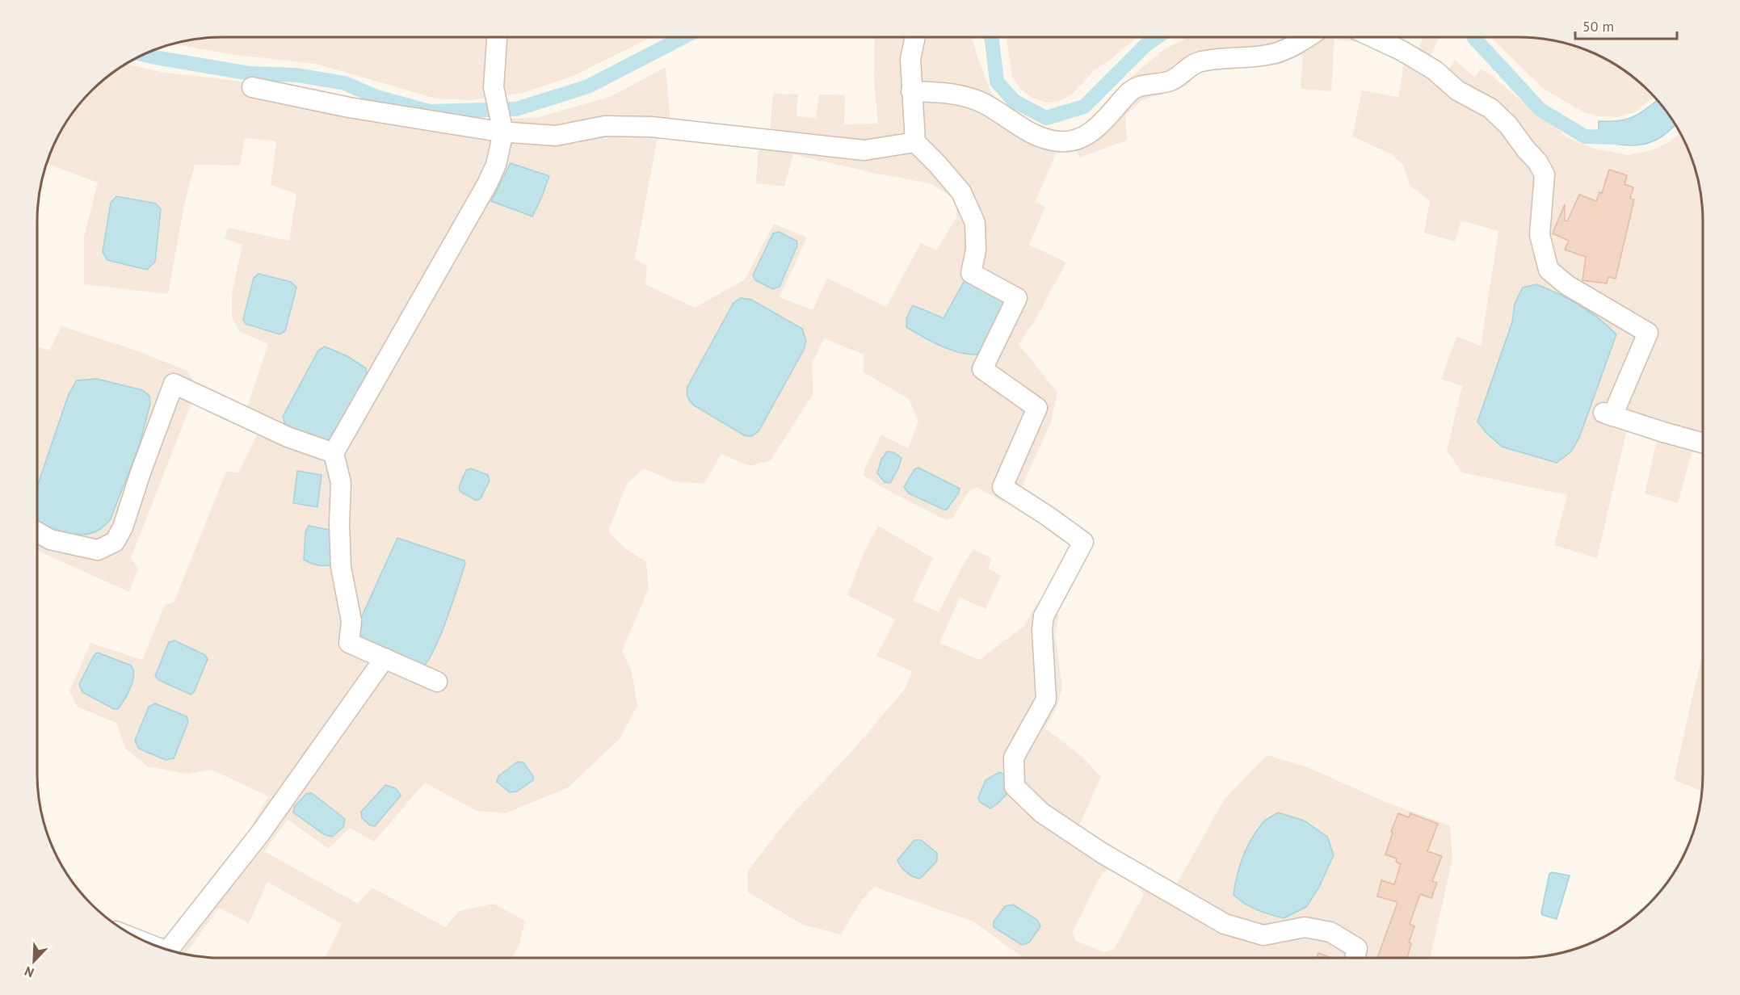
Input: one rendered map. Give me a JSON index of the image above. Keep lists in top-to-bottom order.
{
  "scale_bar": "50 m",
  "north": "bottom left"
}
